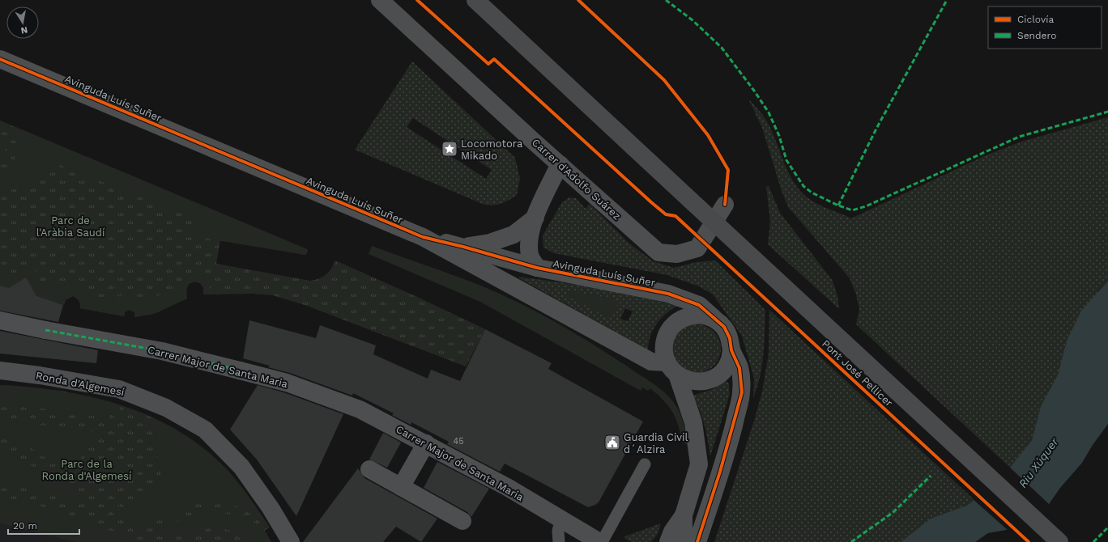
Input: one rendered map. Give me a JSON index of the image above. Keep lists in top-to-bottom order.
{
  "streets": {
    "main road": ["Pont José Pellicer"],
    "street": [
      "Avinguda Luís Suñer",
      "Carrer d'Adolfo Suárez",
      "Carrer Major de Santa Maria",
      "Ronda d'Algemesí"
    ]
  },
  "water": ["Riu Xúquer"],
  "parks": ["Parc de l'Aràbia Saudí", "Parc de la Ronda d'Algemesí"],
  "places": {
    "place": ["Locomotora Mikado"],
    "public building": ["Guardia Civil d´Alzira"]
  },
  "house_numbers": ["45"],
  "legend": ["Ciclovía", "Sendero"],
  "scale_bar": "20 m",
  "north": "bottom"
}
